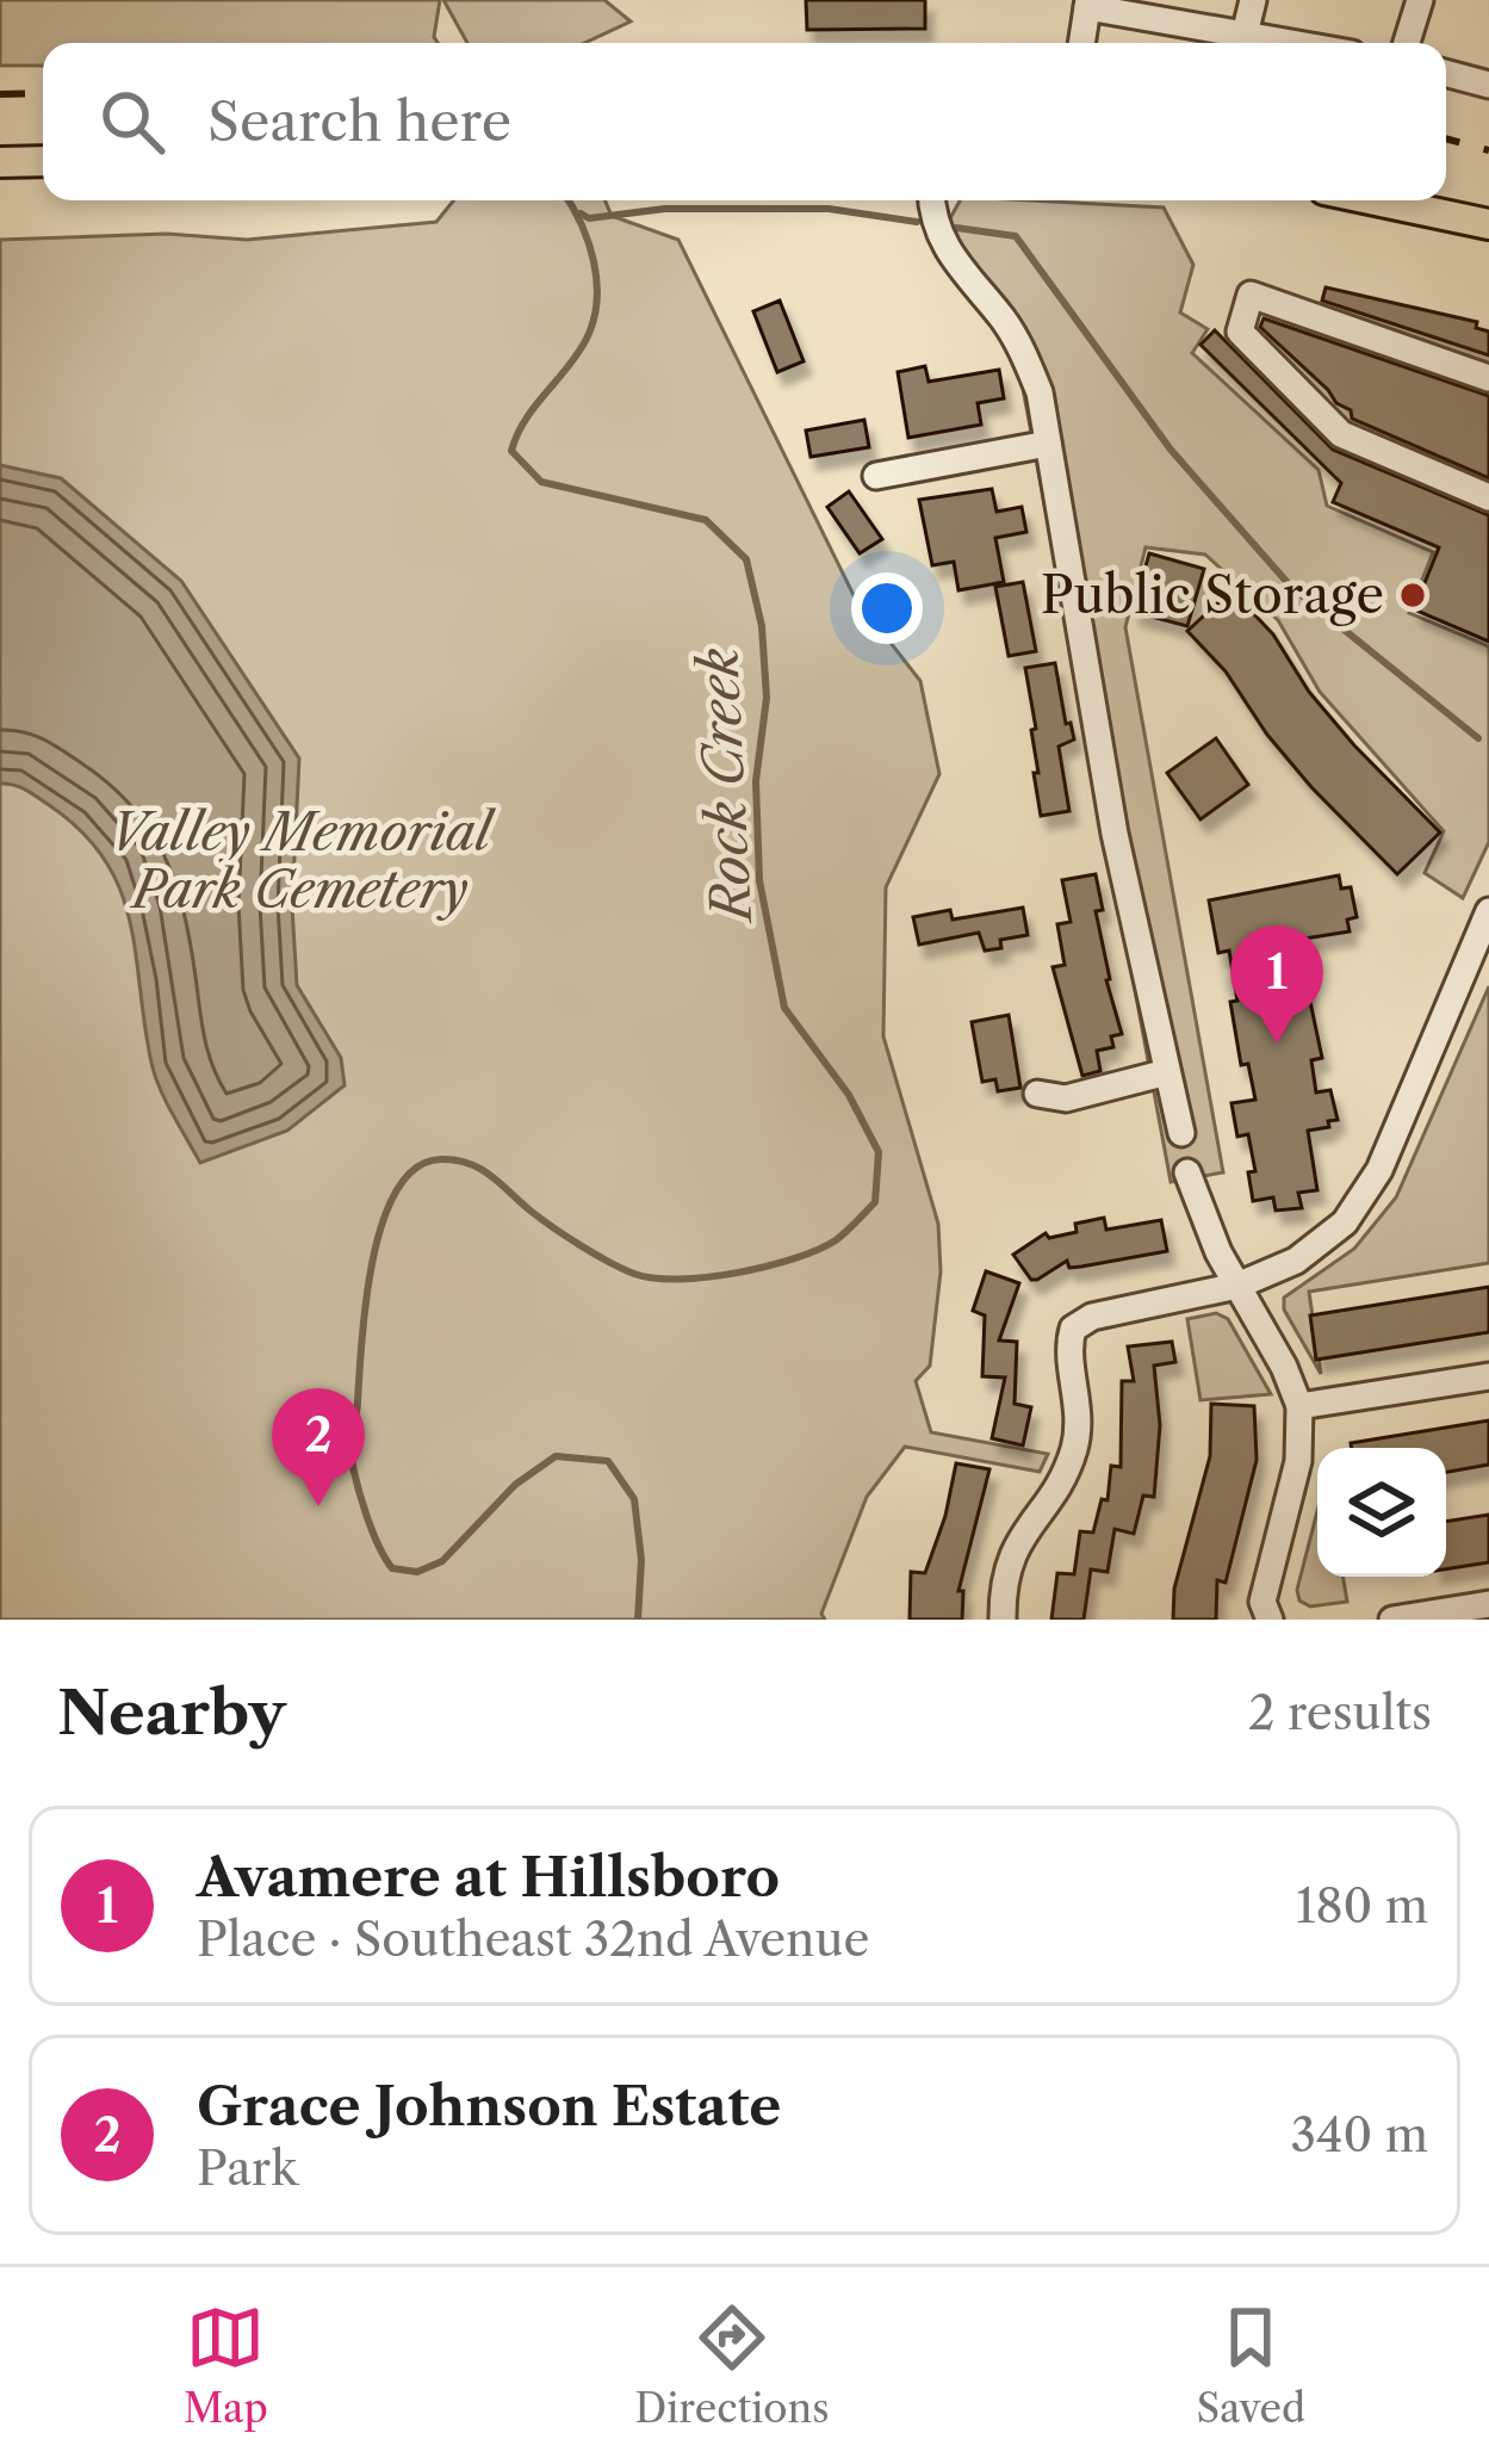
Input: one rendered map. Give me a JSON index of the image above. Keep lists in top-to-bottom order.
{
  "water": ["Rock Creek"],
  "parks": ["Valley Memorial Park Cemetery"],
  "places": ["Public Storage"],
  "page": {
    "search": "Search here",
    "pins": ["1", "2"],
    "heading": ["Nearby", "2 results"],
    "list": [
      {
        "mark": "1",
        "name": "Avamere at Hillsboro",
        "note": "Place · Southeast 32nd Avenue",
        "value": "180 m"
      },
      {
        "mark": "2",
        "name": "Grace Johnson Estate",
        "note": "Park",
        "value": "340 m"
      }
    ],
    "nav": ["Map", "Directions", "Saved"]
  }
}
